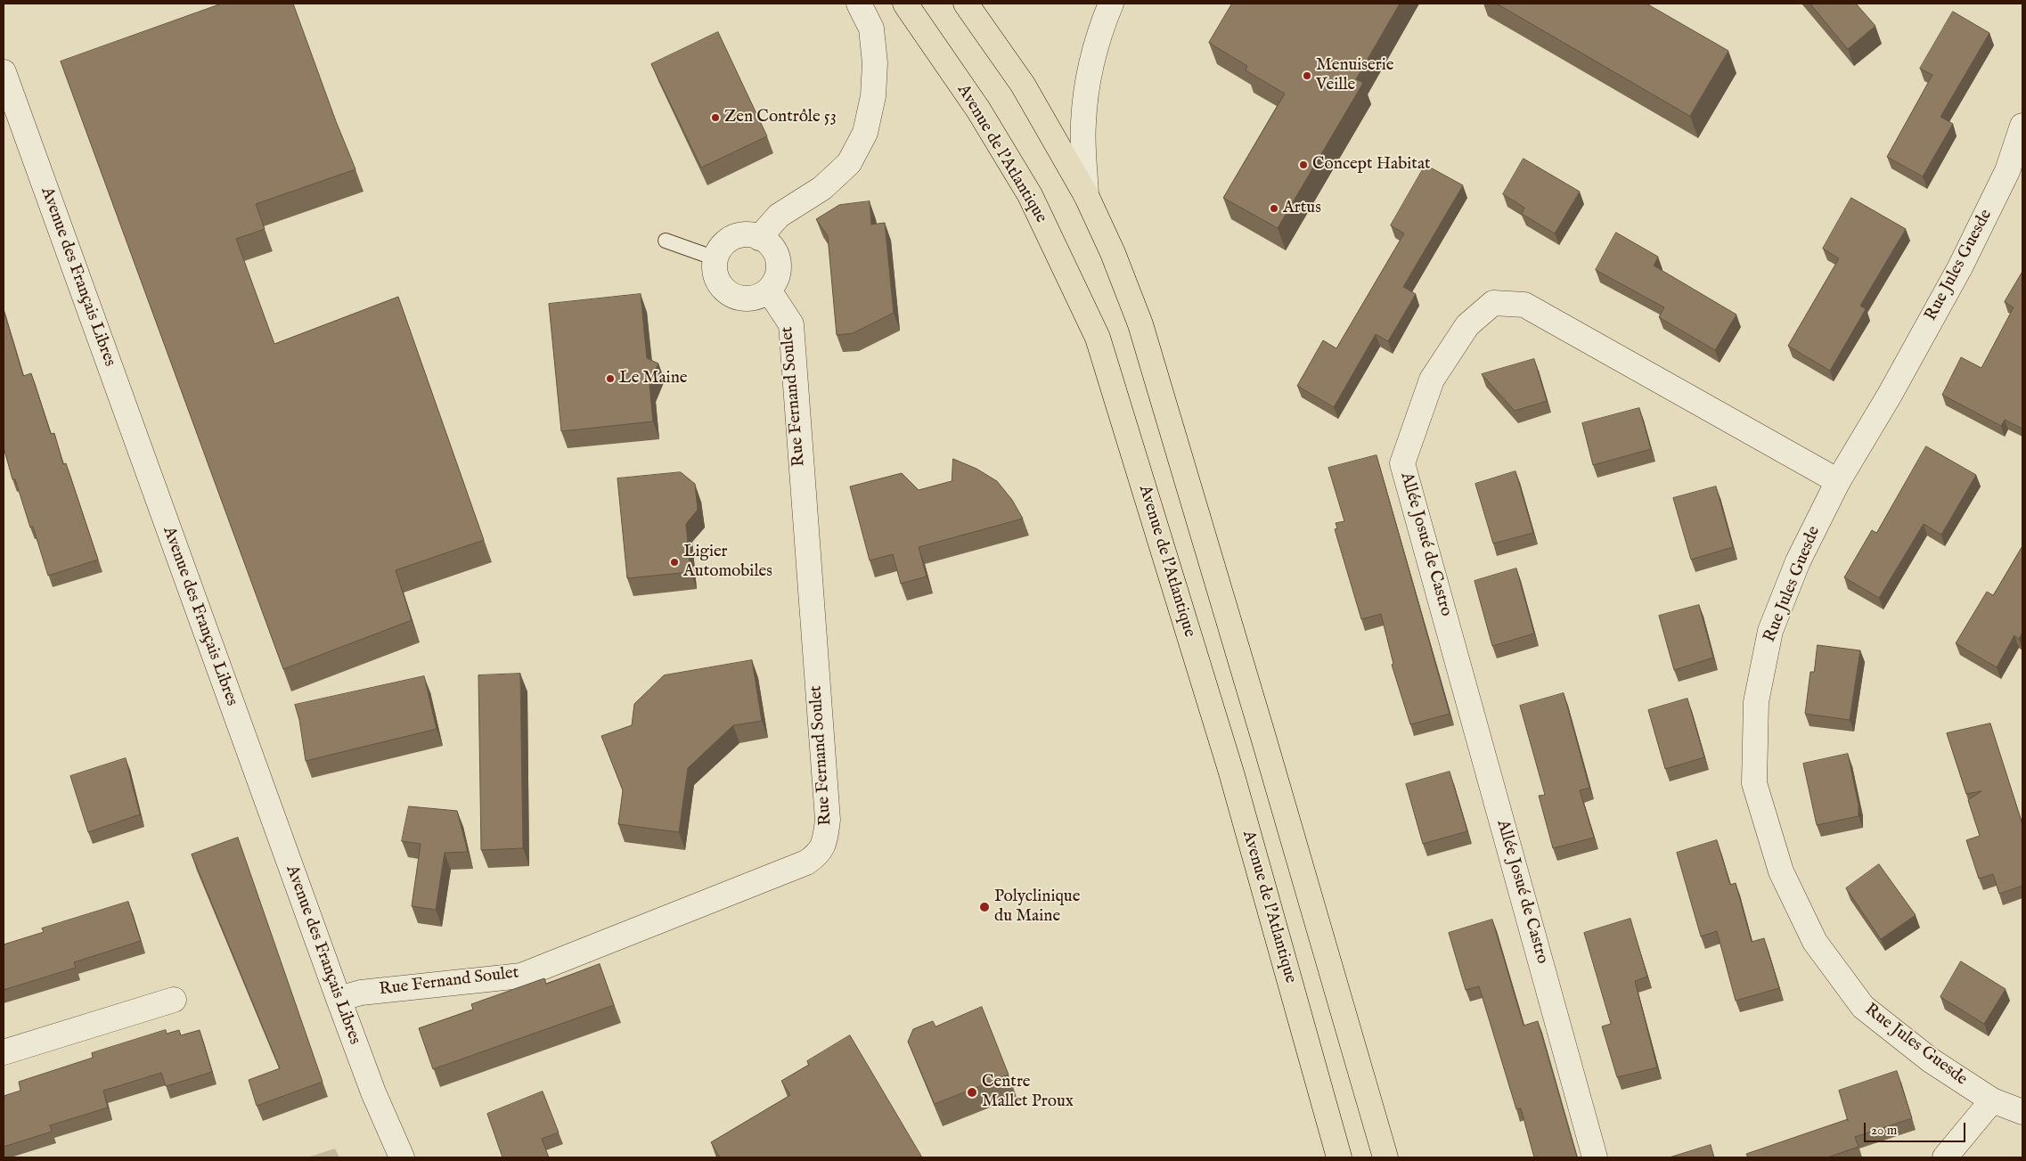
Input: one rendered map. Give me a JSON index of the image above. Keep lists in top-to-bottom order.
{
  "streets": {
    "main road": ["Avenue de l'Atlantique"],
    "street": [
      "Rue Jules Guesde",
      "Avenue des Français Libres",
      "Rue Fernand Soulet",
      "Allée Josué de Castro"
    ]
  },
  "crossings": [
    ["Rue Jules Guesde", "Allée Josué de Castro"],
    ["Avenue des Français Libres", "Rue Fernand Soulet"]
  ],
  "places": [
    "Menuiserie Veille",
    "Zen Contrôle 53",
    "Concept Habitat",
    "Artus",
    "Le Maine",
    "Ligier Automobiles",
    "Polyclinique du Maine",
    "Centre Mallet Proux"
  ],
  "scale_bar": "20 m"
}
